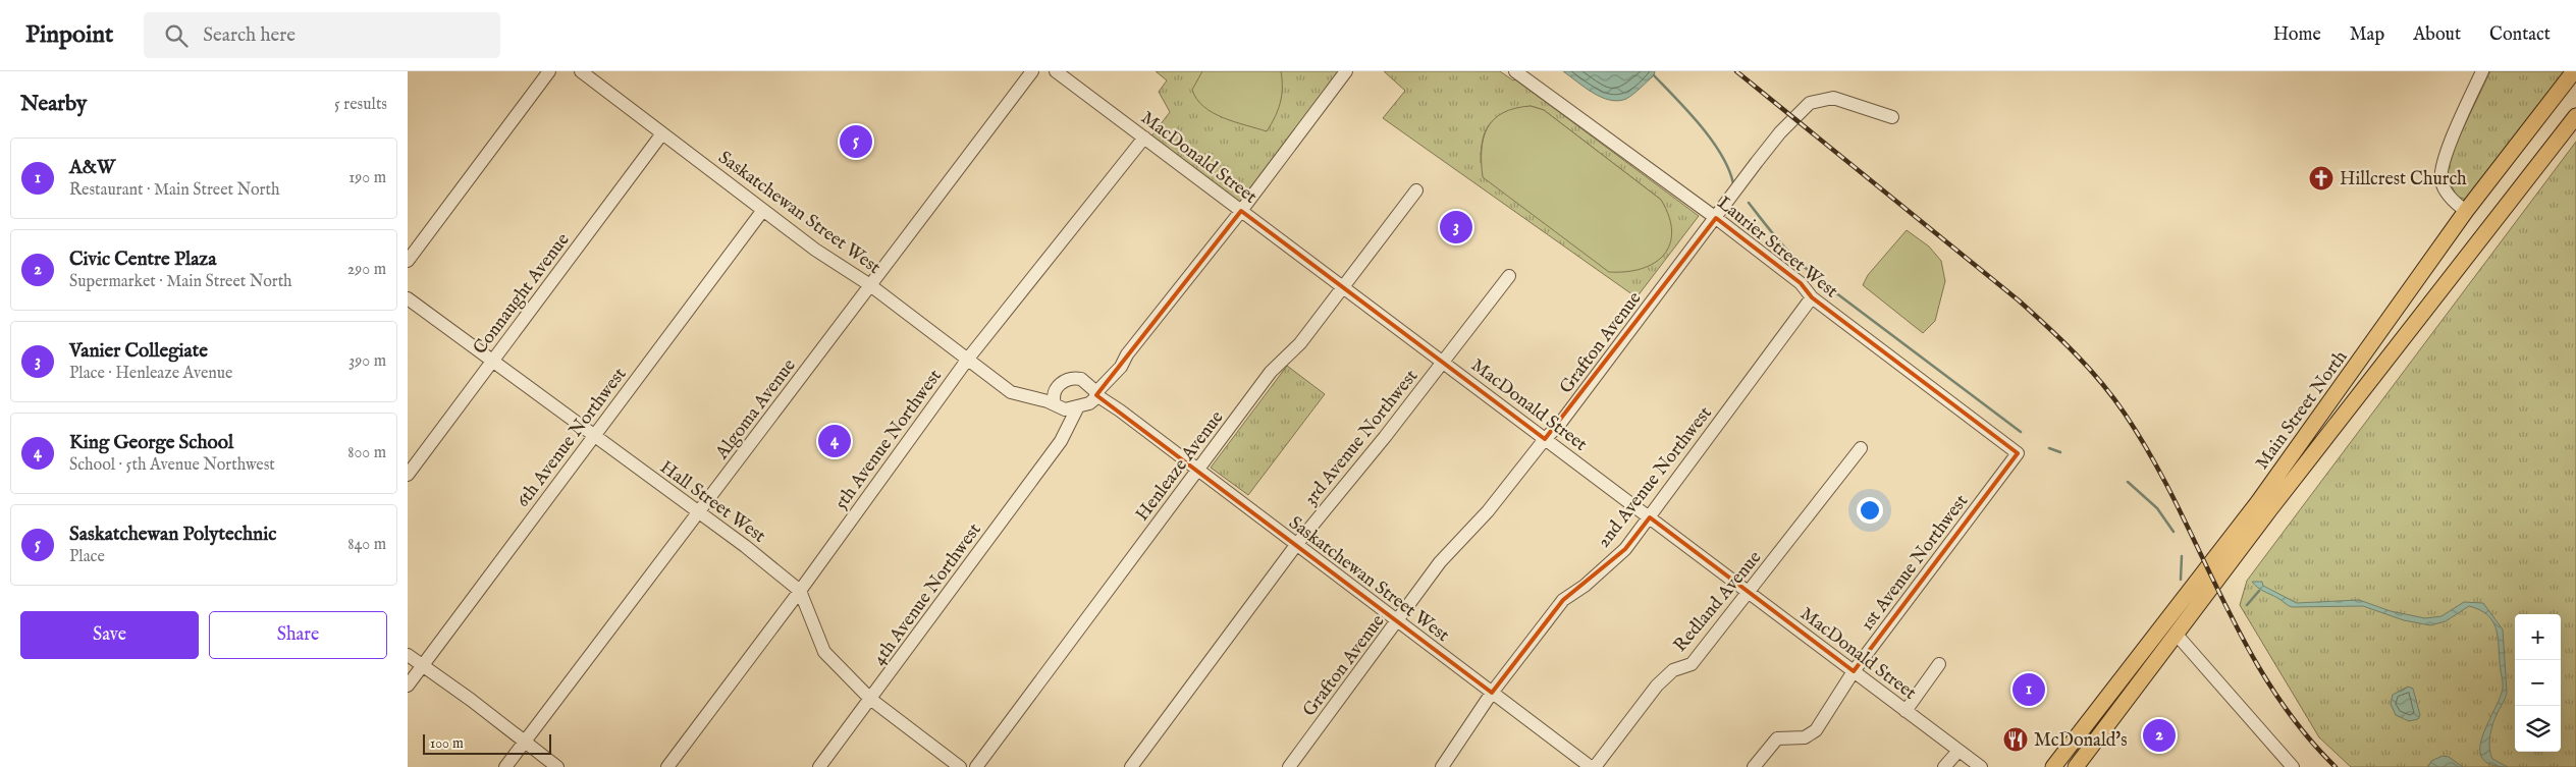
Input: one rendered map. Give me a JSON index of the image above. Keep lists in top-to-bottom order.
{
  "streets": {
    "main road": ["Main Street North"],
    "street": [
      "MacDonald Street",
      "Saskatchewan Street West",
      "Laurier Street West",
      "Connaught Avenue",
      "Grafton Avenue",
      "Algoma Avenue",
      "6th Avenue Northwest",
      "3rd Avenue Northwest",
      "5th Avenue Northwest",
      "Henleaze Avenue",
      "2nd Avenue Northwest",
      "Hall Street West",
      "1st Avenue Northwest",
      "4th Avenue Northwest",
      "Redland Avenue"
    ]
  },
  "crossings": [
    ["MacDonald Street", "Grafton Avenue"],
    ["MacDonald Street", "3rd Avenue Northwest"],
    ["MacDonald Street", "5th Avenue Northwest"],
    ["MacDonald Street", "Henleaze Avenue"],
    ["MacDonald Street", "2nd Avenue Northwest"],
    ["MacDonald Street", "1st Avenue Northwest"],
    ["MacDonald Street", "Redland Avenue"],
    ["Saskatchewan Street West", "Connaught Avenue"],
    ["Saskatchewan Street West", "Grafton Avenue"],
    ["Saskatchewan Street West", "Algoma Avenue"],
    ["Saskatchewan Street West", "6th Avenue Northwest"],
    ["Saskatchewan Street West", "3rd Avenue Northwest"],
    ["Saskatchewan Street West", "5th Avenue Northwest"],
    ["Saskatchewan Street West", "Henleaze Avenue"],
    ["Saskatchewan Street West", "2nd Avenue Northwest"],
    ["Saskatchewan Street West", "4th Avenue Northwest"],
    ["Saskatchewan Street West", "Redland Avenue"],
    ["Laurier Street West", "Grafton Avenue"],
    ["Laurier Street West", "2nd Avenue Northwest"],
    ["Laurier Street West", "1st Avenue Northwest"],
    ["Connaught Avenue", "Hall Street West"],
    ["Algoma Avenue", "Hall Street West"],
    ["6th Avenue Northwest", "Hall Street West"],
    ["5th Avenue Northwest", "Hall Street West"]
  ],
  "places": {
    "church": ["Hillcrest Church"],
    "restaurant": ["McDonald's"]
  },
  "scale_bar": "100 m",
  "page": {
    "header": "Pinpoint",
    "search": "Search here",
    "nav": [
      "Home",
      "Map",
      "About",
      "Contact"
    ],
    "heading": ["Nearby", "5 results"],
    "pins": [
      "5",
      "3",
      "4",
      "1",
      "2"
    ],
    "list": [
      {
        "mark": "1",
        "name": "A&W",
        "note": "Restaurant · Main Street North",
        "value": "190 m"
      },
      {
        "mark": "2",
        "name": "Civic Centre Plaza",
        "note": "Supermarket · Main Street North",
        "value": "290 m"
      },
      {
        "mark": "3",
        "name": "Vanier Collegiate",
        "note": "Place · Henleaze Avenue",
        "value": "390 m"
      },
      {
        "mark": "4",
        "name": "King George School",
        "note": "School · 5th Avenue Northwest",
        "value": "800 m"
      },
      {
        "mark": "5",
        "name": "Saskatchewan Polytechnic",
        "note": "Place",
        "value": "840 m"
      }
    ],
    "buttons": ["Save", "Share"],
    "map_buttons": ["+", "−"],
    "scale": "100 m"
  }
}
